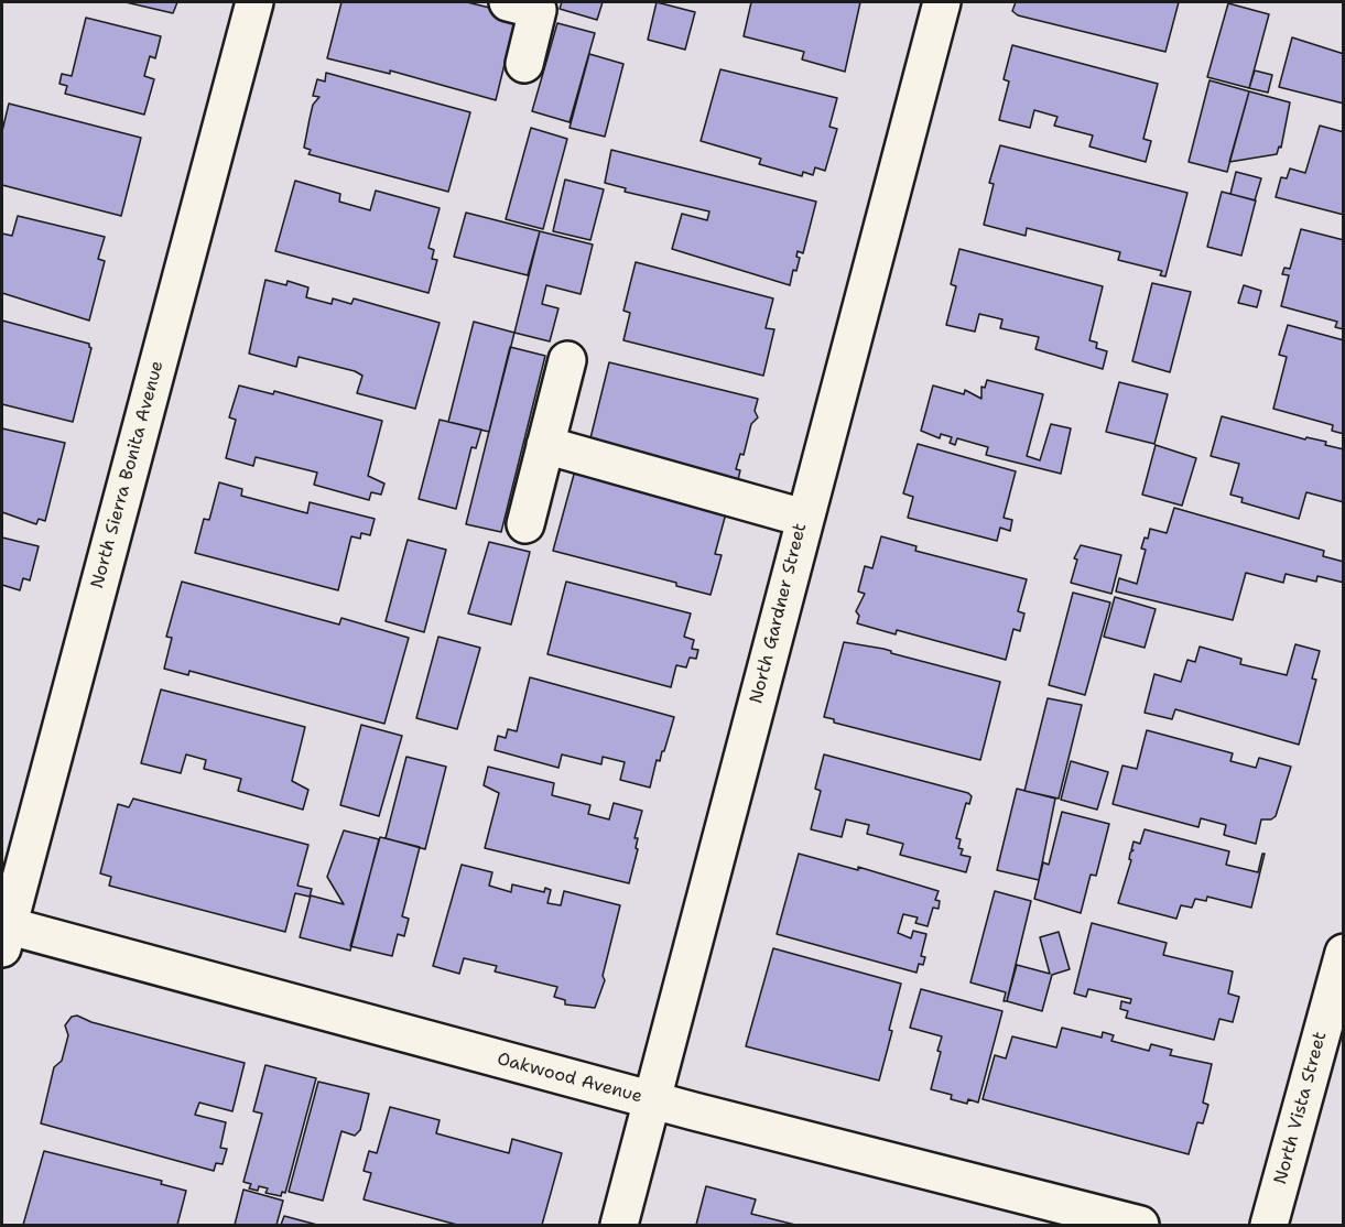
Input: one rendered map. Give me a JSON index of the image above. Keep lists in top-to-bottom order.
{
  "streets": {
    "street": [
      "North Sierra Bonita Avenue",
      "North Gardner Street",
      "Oakwood Avenue",
      "North Vista Street"
    ]
  },
  "crossings": [
    ["North Sierra Bonita Avenue", "Oakwood Avenue"],
    ["North Gardner Street", "Oakwood Avenue"]
  ]
}
